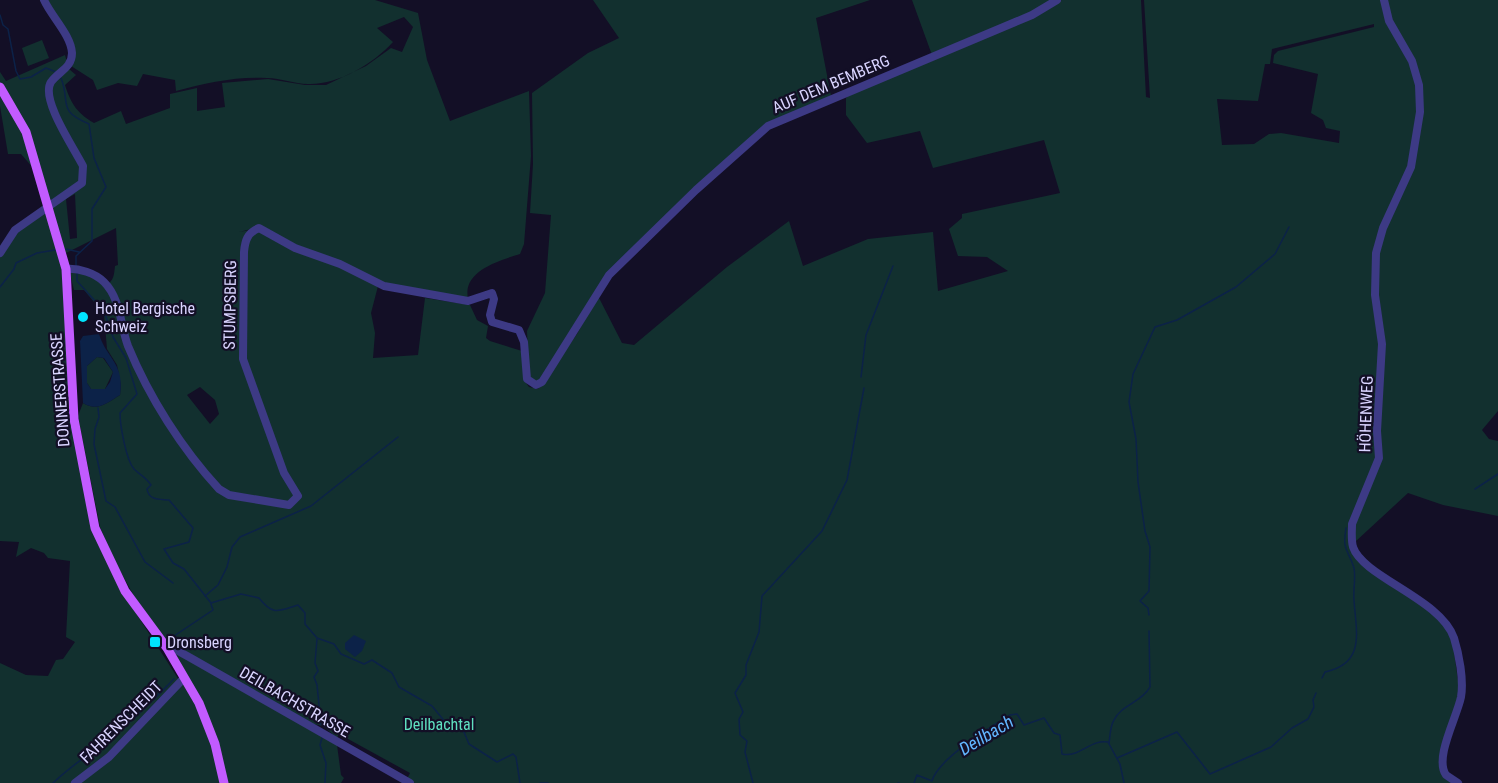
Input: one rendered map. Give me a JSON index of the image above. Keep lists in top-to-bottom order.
{
  "streets": {
    "main road": ["DONNERSTRASSE"],
    "street": [
      "AUF DEM BEMBERG",
      "STUMPSBERG",
      "HÖHENWEG",
      "DEILBACHSTRASSE",
      "FAHRENSCHEIDT"
    ]
  },
  "crossings": [
    ["AUF DEM BEMBERG", "STUMPSBERG"],
    ["STUMPSBERG", "DONNERSTRASSE"],
    ["DONNERSTRASSE", "DEILBACHSTRASSE"],
    ["DONNERSTRASSE", "FAHRENSCHEIDT"]
  ],
  "water": ["Deilbach"],
  "parks": ["Deilbachtal"],
  "places": {
    "other": ["Hotel Bergische Schweiz"],
    "transit": ["Dronsberg"]
  }
}
